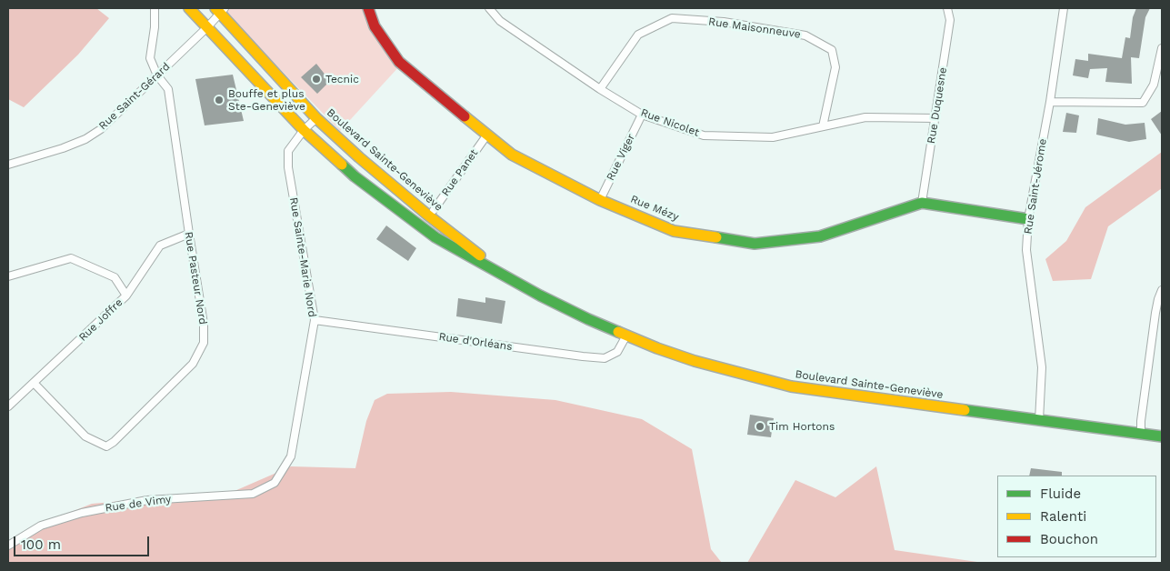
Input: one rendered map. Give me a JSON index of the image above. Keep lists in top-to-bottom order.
{
  "streets": {
    "main road": ["Boulevard Sainte-Geneviève", "Rue Mézy"],
    "street": [
      "Rue Maisonneuve",
      "Rue Saint-Gérard",
      "Rue Duquesne",
      "Rue Nicolet",
      "Rue Viger",
      "Rue Panet",
      "Rue Saint-Jérome",
      "Rue Sainte-Marie Nord",
      "Rue Pasteur Nord",
      "Rue Joffre",
      "Rue d'Orléans",
      "Rue de Vimy"
    ]
  },
  "crossings": [
    ["Rue Maisonneuve", "Rue Nicolet"],
    ["Rue Saint-Gérard", "Boulevard Sainte-Geneviève"],
    ["Rue Saint-Gérard", "Rue Pasteur Nord"],
    ["Rue Duquesne", "Rue Nicolet"],
    ["Rue Duquesne", "Rue Mézy"],
    ["Rue Nicolet", "Rue Viger"],
    ["Rue Viger", "Rue Mézy"],
    ["Boulevard Sainte-Geneviève", "Rue Saint-Jérome"],
    ["Boulevard Sainte-Geneviève", "Rue Sainte-Marie Nord"],
    ["Boulevard Sainte-Geneviève", "Rue d'Orléans"],
    ["Rue Panet", "Rue Mézy"],
    ["Rue Saint-Jérome", "Rue Mézy"],
    ["Rue Sainte-Marie Nord", "Rue d'Orléans"],
    ["Rue Sainte-Marie Nord", "Rue de Vimy"],
    ["Rue Pasteur Nord", "Rue Joffre"]
  ],
  "places": ["Tecnic", "Bouffe et plus Ste-Geneviève", "Tim Hortons"],
  "legend": ["Fluide", "Ralenti", "Bouchon"],
  "scale_bar": "100 m"
}
